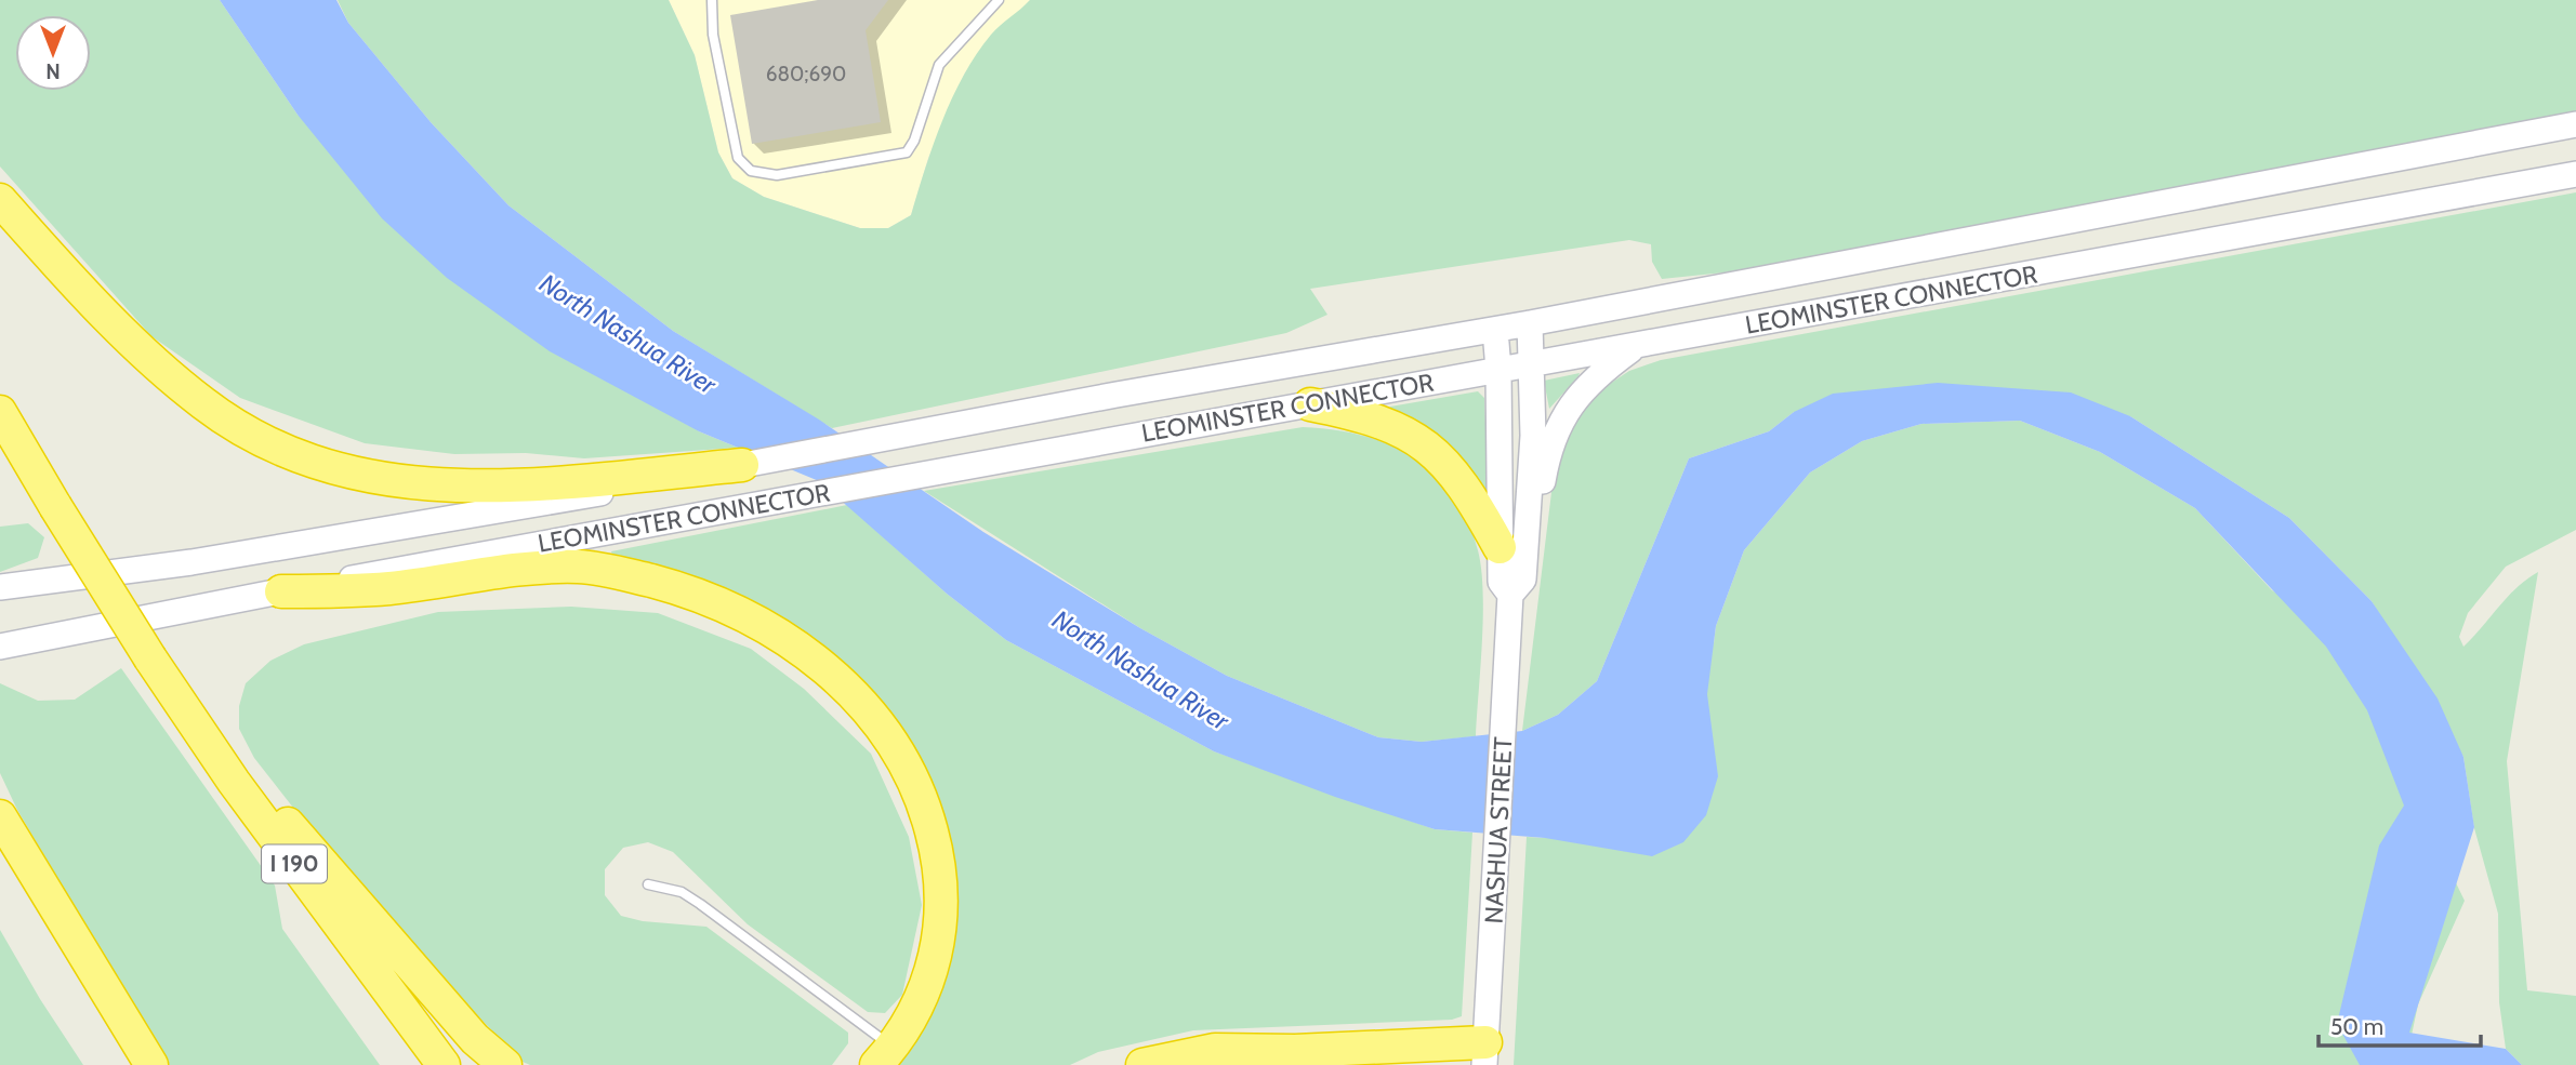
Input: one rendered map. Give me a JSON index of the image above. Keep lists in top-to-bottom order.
{
  "streets": {
    "highway": ["I 190"],
    "main road": ["LEOMINSTER CONNECTOR", "NASHUA STREET"]
  },
  "crossings": [
    ["LEOMINSTER CONNECTOR", "NASHUA STREET"]
  ],
  "water": ["North Nashua River"],
  "house_numbers": ["680;690"],
  "scale_bar": "50 m",
  "north": "bottom"
}
